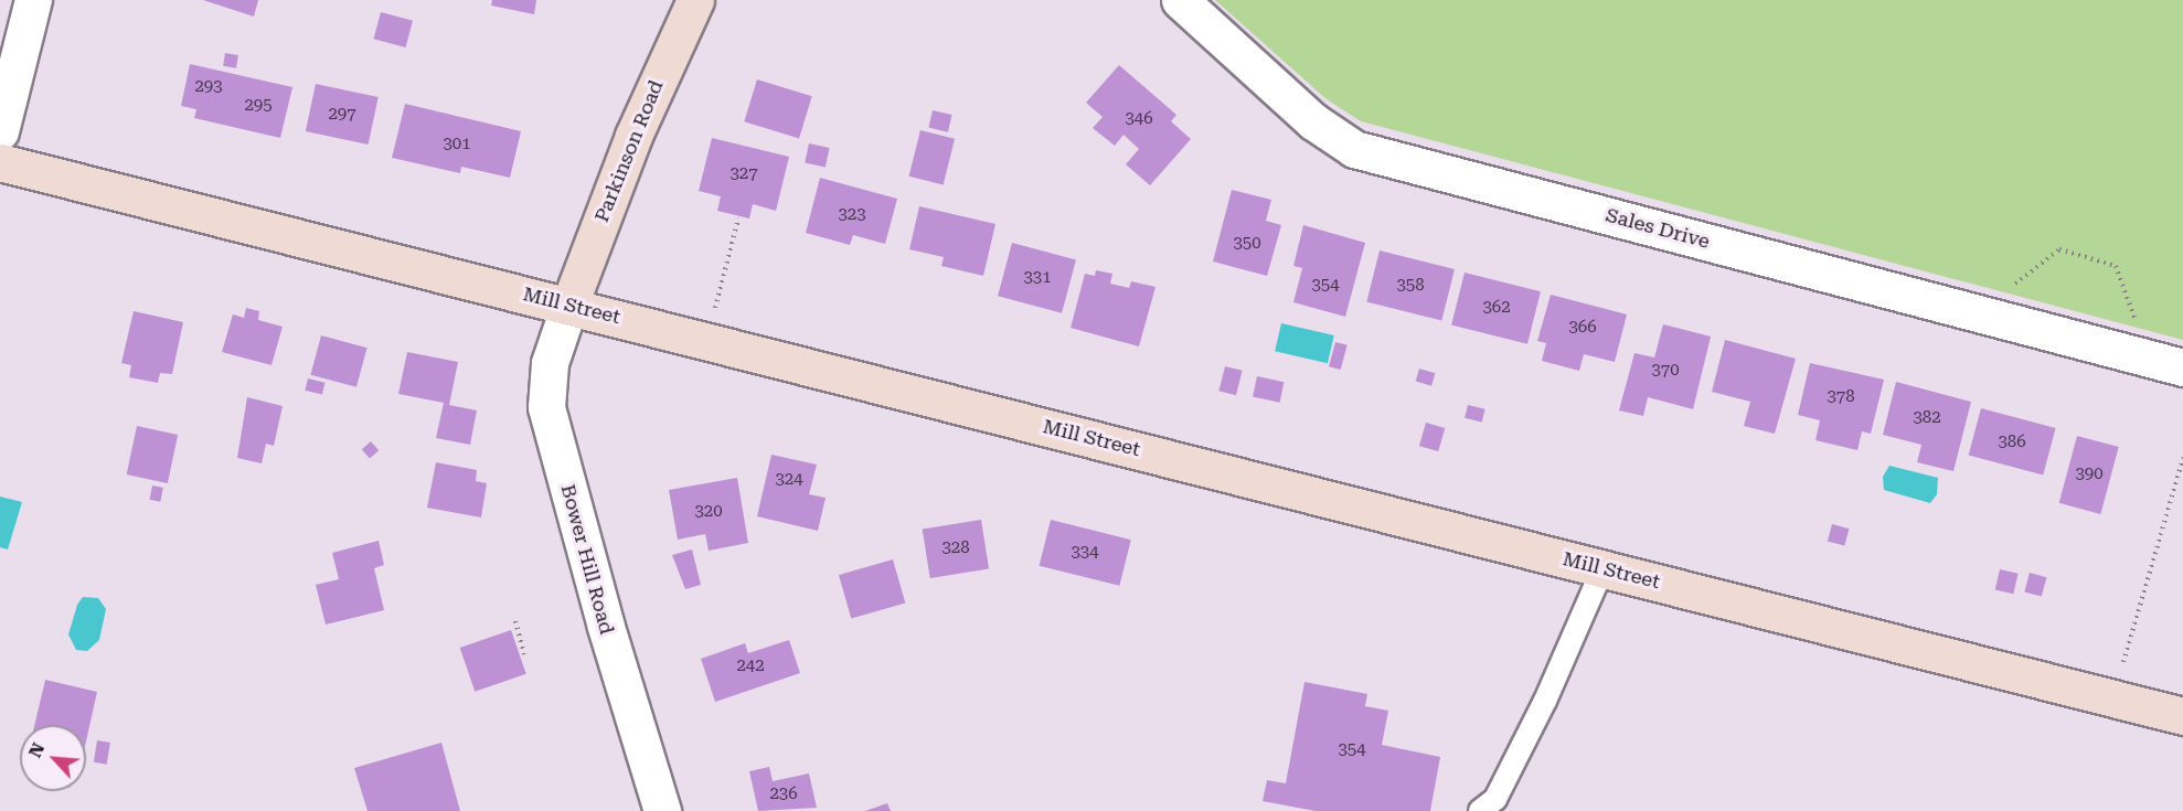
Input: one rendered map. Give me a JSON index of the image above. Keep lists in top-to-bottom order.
{
  "streets": {
    "main road": ["Parkinson Road", "Mill Street"],
    "street": ["Sales Drive", "Bower Hill Road"]
  },
  "crossings": [
    ["Parkinson Road", "Mill Street"],
    ["Parkinson Road", "Bower Hill Road"],
    ["Mill Street", "Bower Hill Road"]
  ],
  "house_numbers": [
    "293",
    "295",
    "297",
    "346",
    "301",
    "327",
    "323",
    "350",
    "331",
    "354",
    "358",
    "362",
    "366",
    "370",
    "378",
    "382",
    "386",
    "390",
    "324",
    "320",
    "328",
    "334",
    "242",
    "354",
    "236"
  ],
  "north": "top left"
}
